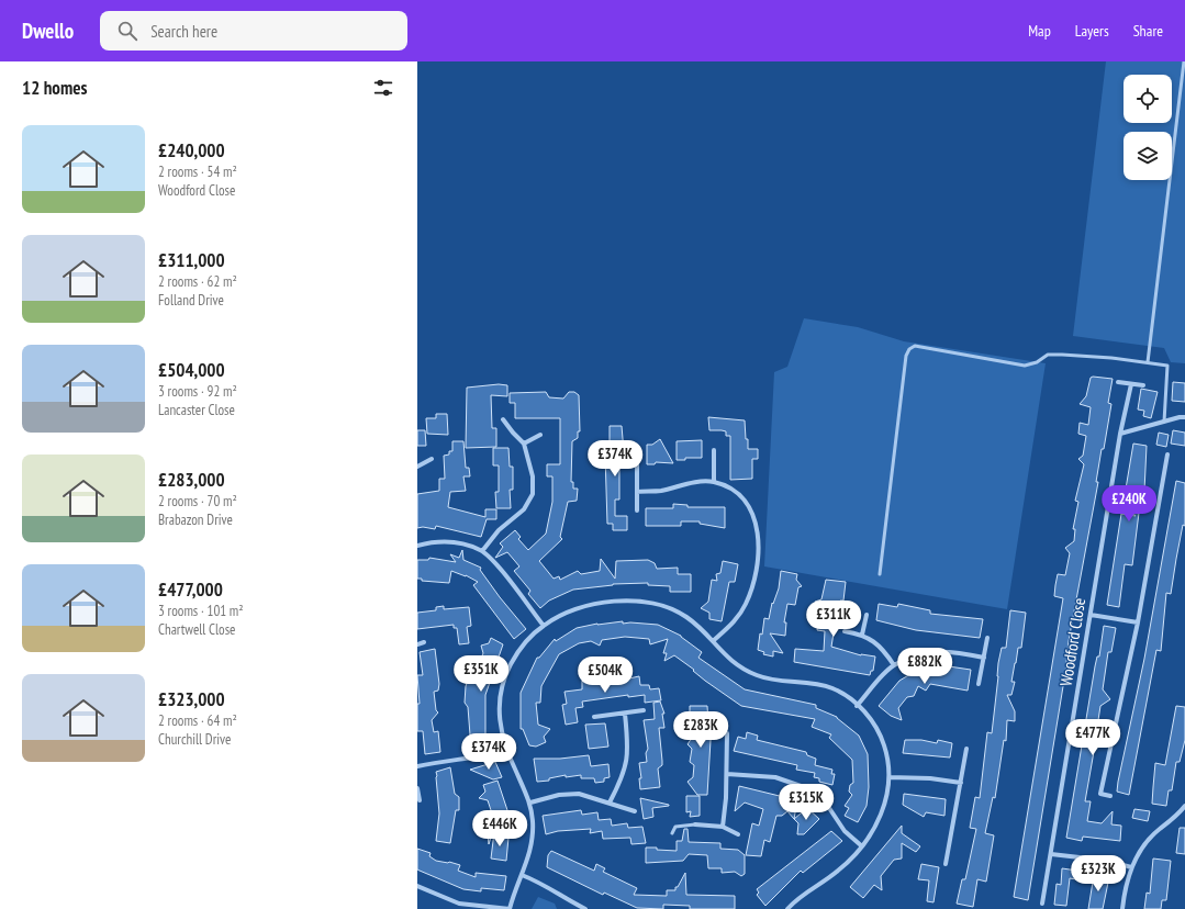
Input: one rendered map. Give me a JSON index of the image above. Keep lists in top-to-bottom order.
{
  "streets": {
    "street": ["Woodford Close"]
  },
  "page": {
    "header": "Dwello",
    "search": "Search here",
    "nav": ["Map", "Layers", "Share"],
    "heading": "12 homes",
    "list": [
      {
        "name": "£240,000",
        "note": "2 rooms · 54 m² · Woodford Close"
      },
      {
        "name": "£311,000",
        "note": "2 rooms · 62 m² · Folland Drive"
      },
      {
        "name": "£504,000",
        "note": "3 rooms · 92 m² · Lancaster Close"
      },
      {
        "name": "£283,000",
        "note": "2 rooms · 70 m² · Brabazon Drive"
      },
      {
        "name": "£477,000",
        "note": "3 rooms · 101 m² · Chartwell Close"
      },
      {
        "name": "£323,000",
        "note": "2 rooms · 64 m² · Churchill Drive"
      }
    ],
    "price": [
      "£374K",
      "£240K",
      "£311K",
      "£882K",
      "£351K",
      "£504K",
      "£283K",
      "£477K",
      "£374K",
      "£315K",
      "£446K",
      "£323K"
    ]
  }
}
